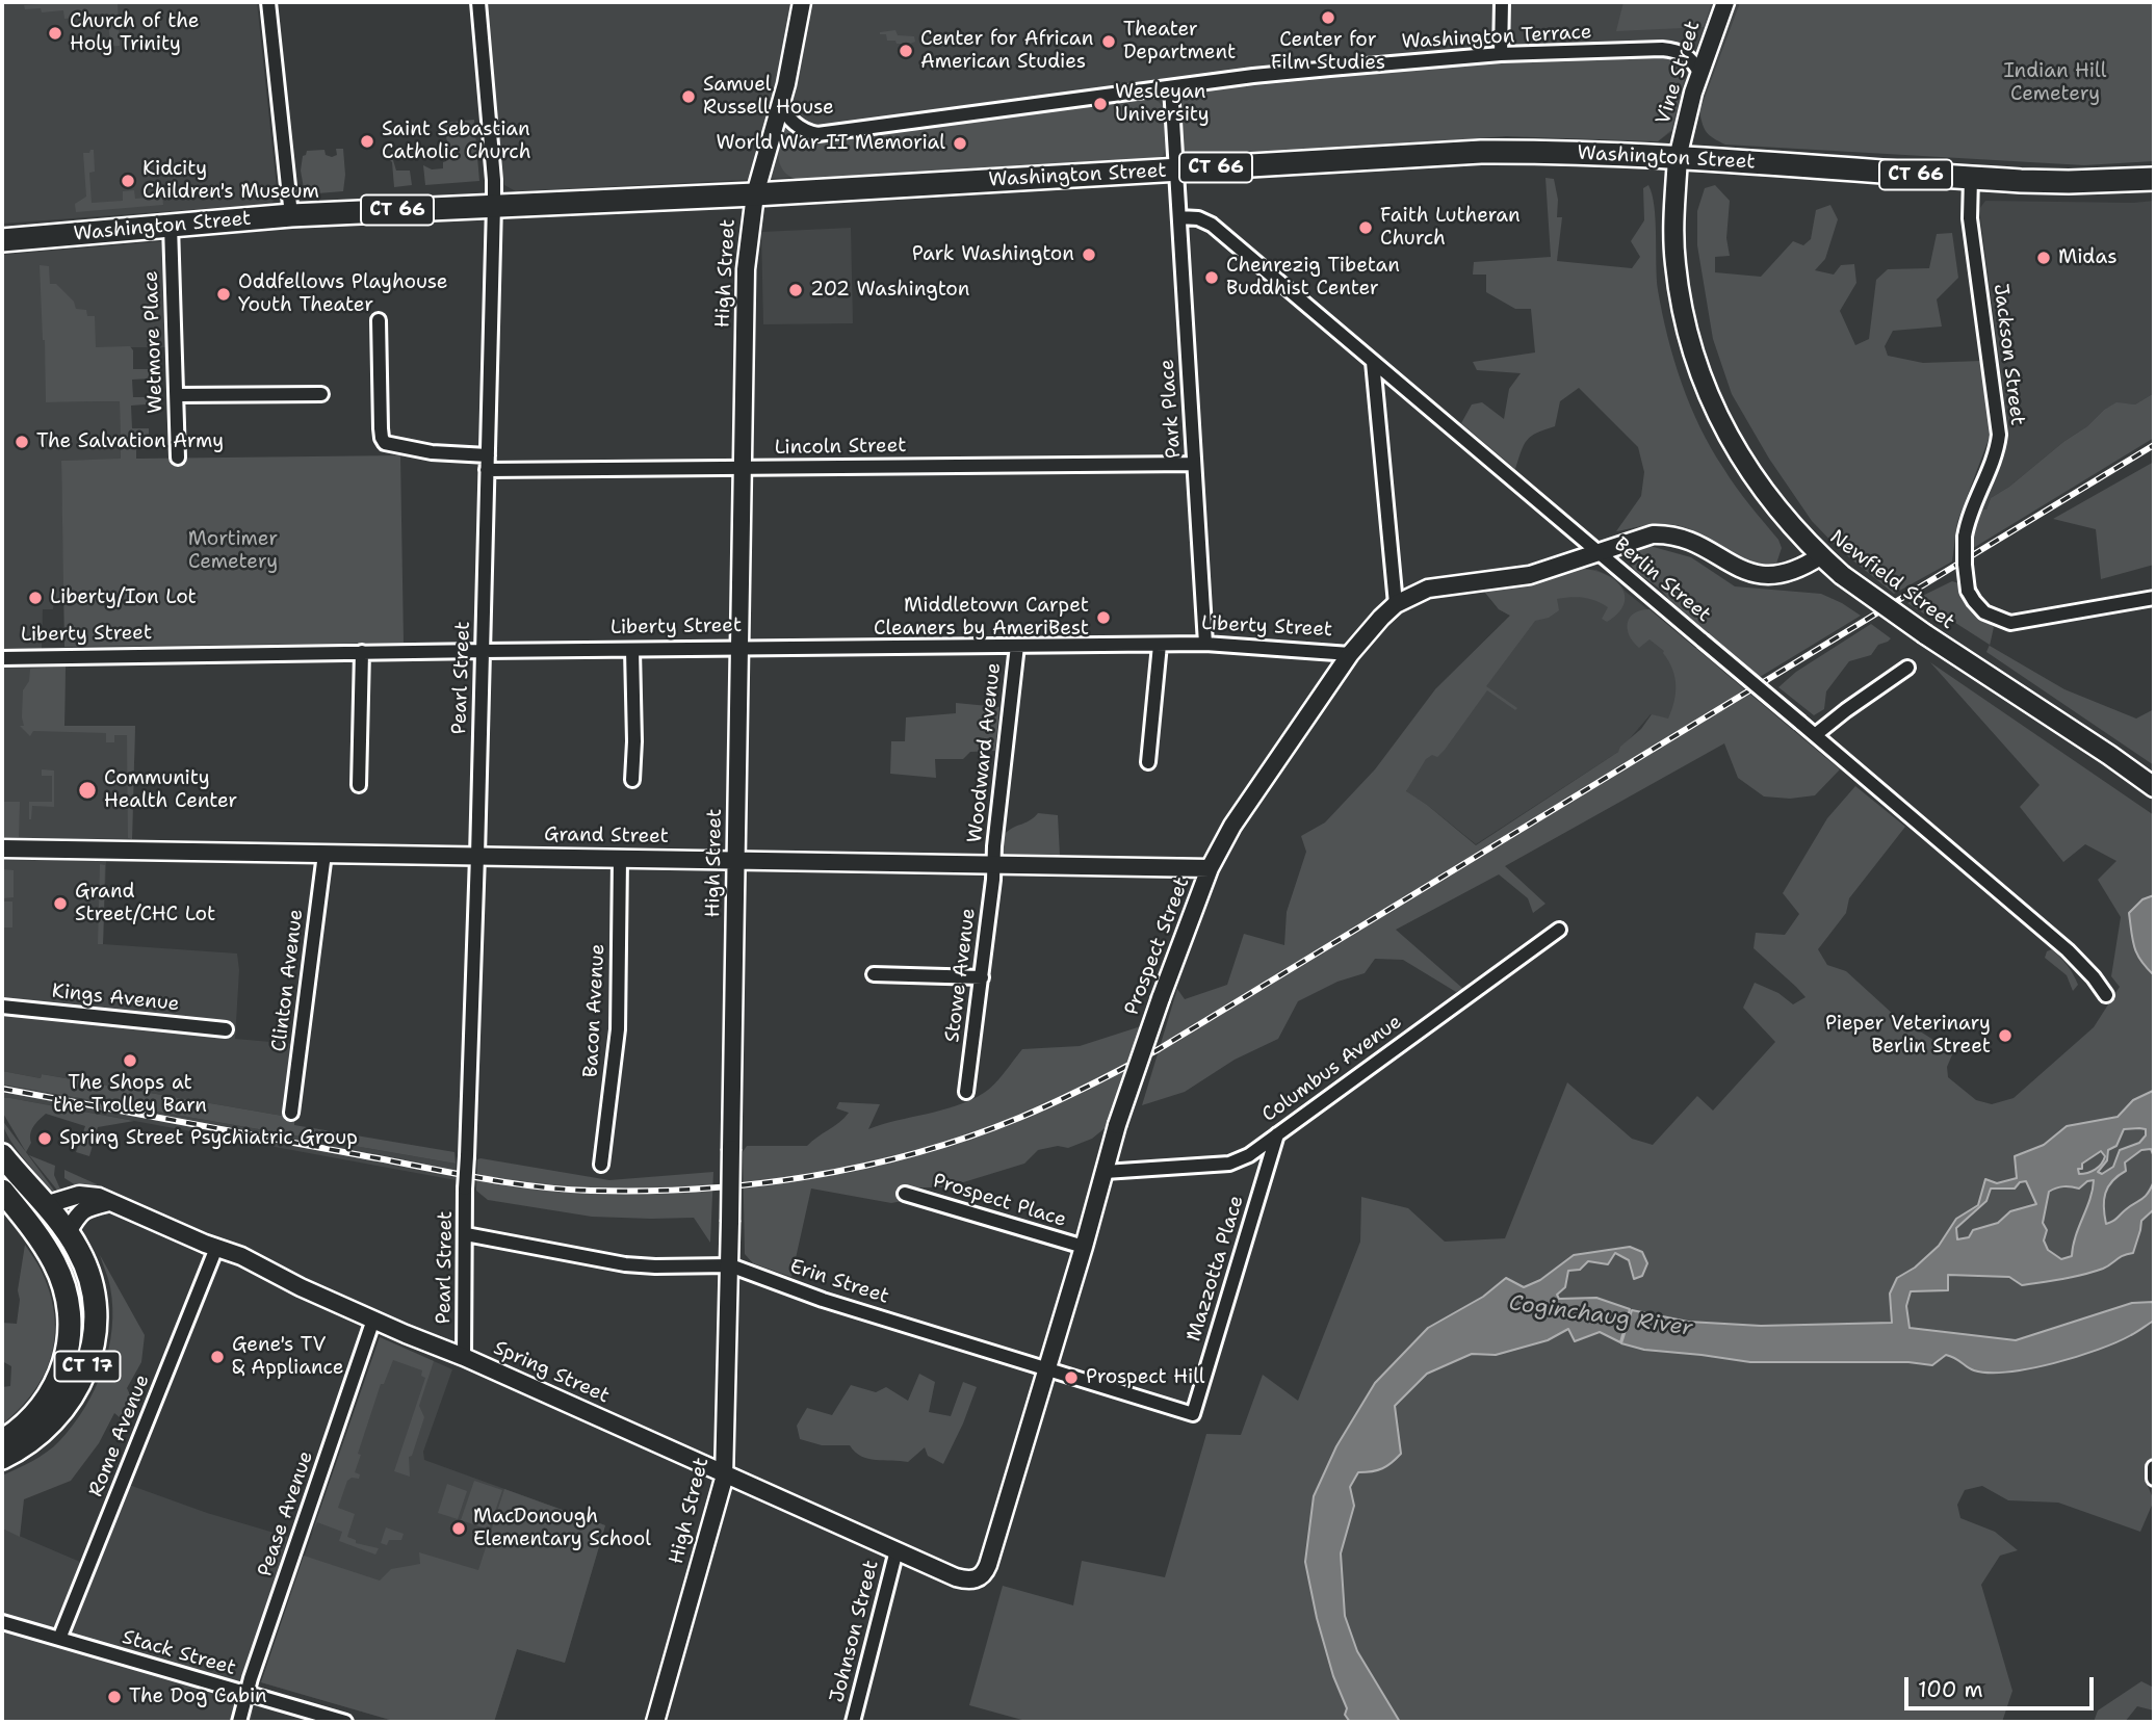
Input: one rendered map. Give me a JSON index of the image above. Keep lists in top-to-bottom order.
{
  "streets": {
    "highway": ["Washington Street", "CT 66", "CT 17"],
    "main road": ["Newfield Street"],
    "street": [
      "Washington Terrace",
      "Vine Street",
      "High Street",
      "Wetmore Place",
      "Jackson Street",
      "Park Place",
      "Lincoln Street",
      "Berlin Street",
      "Liberty Street",
      "Pearl Street",
      "Woodward Avenue",
      "Grand Street",
      "Prospect Street",
      "Stowe Avenue",
      "Clinton Avenue",
      "Kings Avenue",
      "Bacon Avenue",
      "Columbus Avenue",
      "Prospect Place",
      "Mazzotta Place",
      "Erin Street",
      "Spring Street",
      "Rome Avenue",
      "Pease Avenue",
      "Johnson Street",
      "Stack Street"
    ]
  },
  "crossings": [
    ["Washington Terrace", "Vine Street"],
    ["Washington Terrace", "High Street"],
    ["Washington Terrace", "Park Place"],
    ["Vine Street", "Washington Street"],
    ["Vine Street", "Newfield Street"],
    ["Washington Street", "High Street"],
    ["Washington Street", "Wetmore Place"],
    ["Washington Street", "Jackson Street"],
    ["Washington Street", "Park Place"],
    ["Washington Street", "Newfield Street"],
    ["Washington Street", "Pearl Street"],
    ["High Street", "Lincoln Street"],
    ["High Street", "Liberty Street"],
    ["High Street", "Grand Street"],
    ["High Street", "Erin Street"],
    ["High Street", "Spring Street"],
    ["Park Place", "Lincoln Street"],
    ["Park Place", "Berlin Street"],
    ["Park Place", "Liberty Street"],
    ["Lincoln Street", "Pearl Street"],
    ["Liberty Street", "Pearl Street"],
    ["Liberty Street", "Woodward Avenue"],
    ["Liberty Street", "Prospect Street"],
    ["Pearl Street", "Grand Street"],
    ["Pearl Street", "Erin Street"],
    ["Pearl Street", "Spring Street"],
    ["Woodward Avenue", "Grand Street"],
    ["Woodward Avenue", "Stowe Avenue"],
    ["Grand Street", "Prospect Street"],
    ["Grand Street", "Stowe Avenue"],
    ["Grand Street", "Clinton Avenue"],
    ["Grand Street", "Bacon Avenue"],
    ["Prospect Street", "Columbus Avenue"],
    ["Prospect Street", "Prospect Place"],
    ["Prospect Street", "Erin Street"],
    ["Prospect Street", "Spring Street"],
    ["Columbus Avenue", "Mazzotta Place"],
    ["Mazzotta Place", "Erin Street"],
    ["CT 17", "Spring Street"],
    ["Spring Street", "Rome Avenue"],
    ["Spring Street", "Pease Avenue"],
    ["Spring Street", "Johnson Street"],
    ["Rome Avenue", "Stack Street"],
    ["Pease Avenue", "Stack Street"]
  ],
  "water": ["Coginchaug River"],
  "parks": ["Indian Hill Cemetery", "Mortimer Cemetery"],
  "places": [
    "Center for Film Studies",
    "Church of the Holy Trinity",
    "Theater Department",
    "Center for African American Studies",
    "Samuel Russell House",
    "Wesleyan University",
    "Saint Sebastian Catholic Church",
    "World War II Memorial",
    "Kidcity Children's Museum",
    "Faith Lutheran Church",
    "Park Washington",
    "Midas",
    "Chenrezig Tibetan Buddhist Center",
    "202 Washington",
    "Oddfellows Playhouse Youth Theater",
    "The Salvation Army",
    "Liberty/Ion Lot",
    "Middletown Carpet Cleaners by AmeriBest",
    "Community Health Center",
    "Grand Street/CHC Lot",
    "Pieper Veterinary Berlin Street",
    "The Shops at the Trolley Barn",
    "Spring Street Psychiatric Group",
    "Gene's TV & Appliance",
    "Prospect Hill",
    "MacDonough Elementary School",
    "The Dog Cabin"
  ],
  "scale_bar": "100 m"
}
